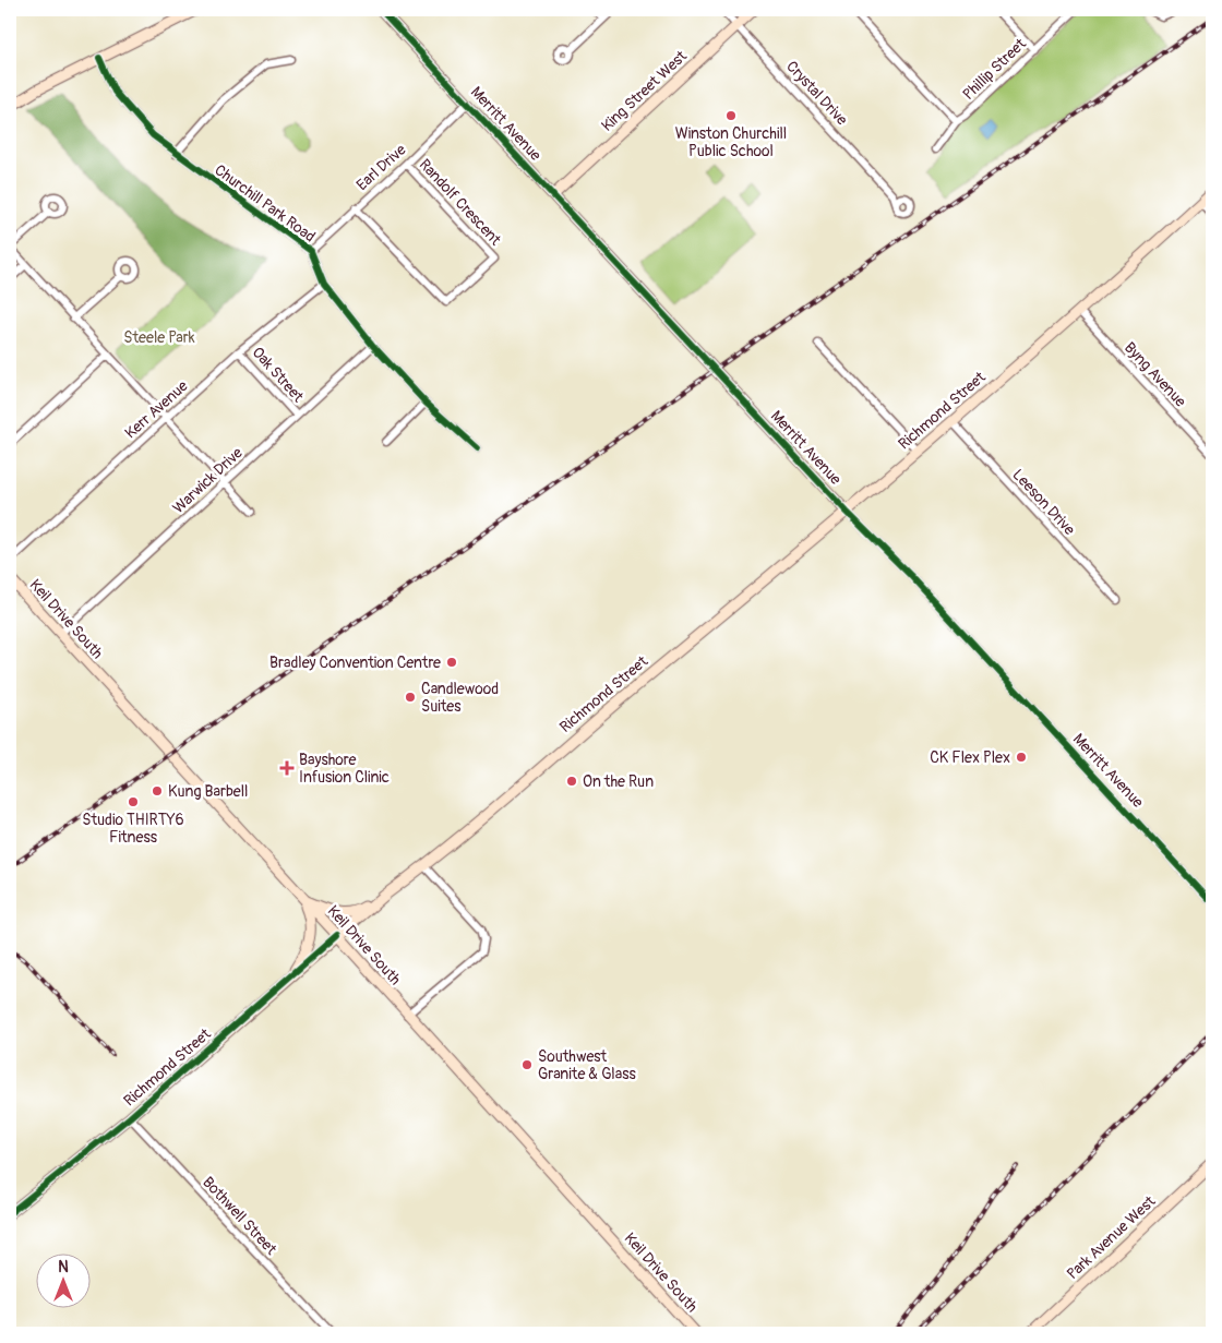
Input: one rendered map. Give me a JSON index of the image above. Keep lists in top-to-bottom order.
{
  "streets": {
    "main road": [
      "King Street West",
      "Merritt Avenue",
      "Richmond Street",
      "Keil Drive South",
      "Park Avenue West"
    ],
    "street": [
      "Phillip Street",
      "Crystal Drive",
      "Earl Drive",
      "Randolf Crescent",
      "Churchill Park Road",
      "Oak Street",
      "Byng Avenue",
      "Kerr Avenue",
      "Warwick Drive",
      "Leeson Drive",
      "Bothwell Street"
    ]
  },
  "crossings": [
    ["King Street West", "Crystal Drive"],
    ["King Street West", "Merritt Avenue"],
    ["Merritt Avenue", "Earl Drive"],
    ["Merritt Avenue", "Richmond Street"],
    ["Earl Drive", "Randolf Crescent"],
    ["Earl Drive", "Churchill Park Road"],
    ["Churchill Park Road", "Kerr Avenue"],
    ["Churchill Park Road", "Warwick Drive"],
    ["Oak Street", "Kerr Avenue"],
    ["Oak Street", "Warwick Drive"],
    ["Byng Avenue", "Richmond Street"],
    ["Richmond Street", "Leeson Drive"],
    ["Richmond Street", "Keil Drive South"],
    ["Richmond Street", "Bothwell Street"],
    ["Warwick Drive", "Keil Drive South"]
  ],
  "parks": ["Steele Park"],
  "places": {
    "other": [
      "Winston Churchill Public School",
      "Bradley Convention Centre",
      "Candlewood Suites",
      "CK Flex Plex",
      "On the Run",
      "Kung Barbell",
      "Studio THIRTY6 Fitness",
      "Southwest Granite & Glass"
    ],
    "health": ["Bayshore Infusion Clinic"]
  },
  "north": "top"
}
